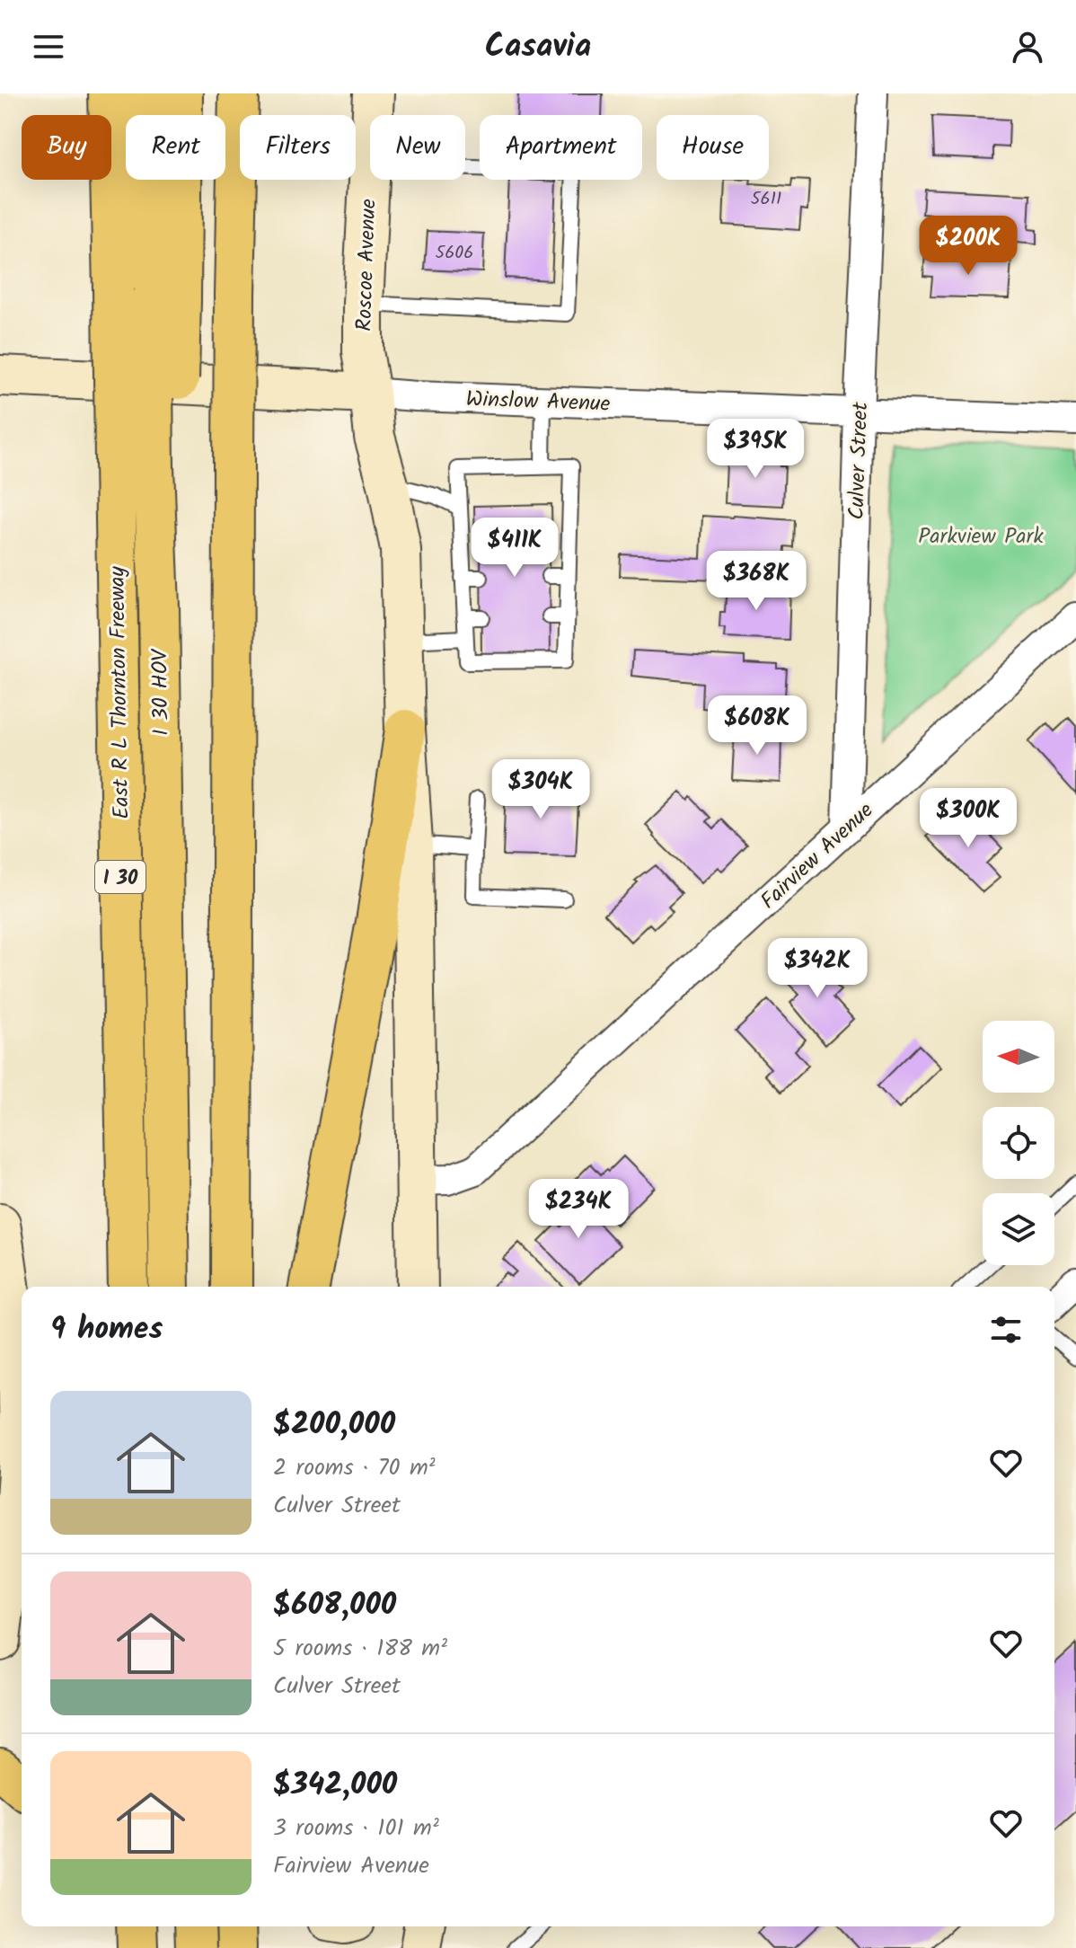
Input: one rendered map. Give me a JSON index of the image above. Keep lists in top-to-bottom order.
{
  "streets": {
    "main road": [
      "Roscoe Avenue",
      "Winslow Avenue",
      "East R L Thornton Freeway",
      "I 30 HOV",
      "I 30"
    ],
    "street": ["Culver Street", "Fairview Avenue"]
  },
  "crossings": [
    ["Roscoe Avenue", "Winslow Avenue"],
    ["Winslow Avenue", "Culver Street"],
    ["Culver Street", "Fairview Avenue"]
  ],
  "parks": ["Parkview Park"],
  "house_numbers": ["5611", "5606"],
  "north": "left",
  "page": {
    "header": "Casavia",
    "chip": [
      "Buy",
      "Rent",
      "Filters",
      "New",
      "Apartment",
      "House"
    ],
    "price": [
      "$200K",
      "$395K",
      "$411K",
      "$368K",
      "$608K",
      "$304K",
      "$300K",
      "$342K",
      "$234K"
    ],
    "heading": "9 homes",
    "list": [
      {
        "name": "$200,000",
        "note": "2 rooms · 70 m² · Culver Street"
      },
      {
        "name": "$608,000",
        "note": "5 rooms · 188 m² · Culver Street"
      },
      {
        "name": "$342,000",
        "note": "3 rooms · 101 m² · Fairview Avenue"
      }
    ]
  }
}
